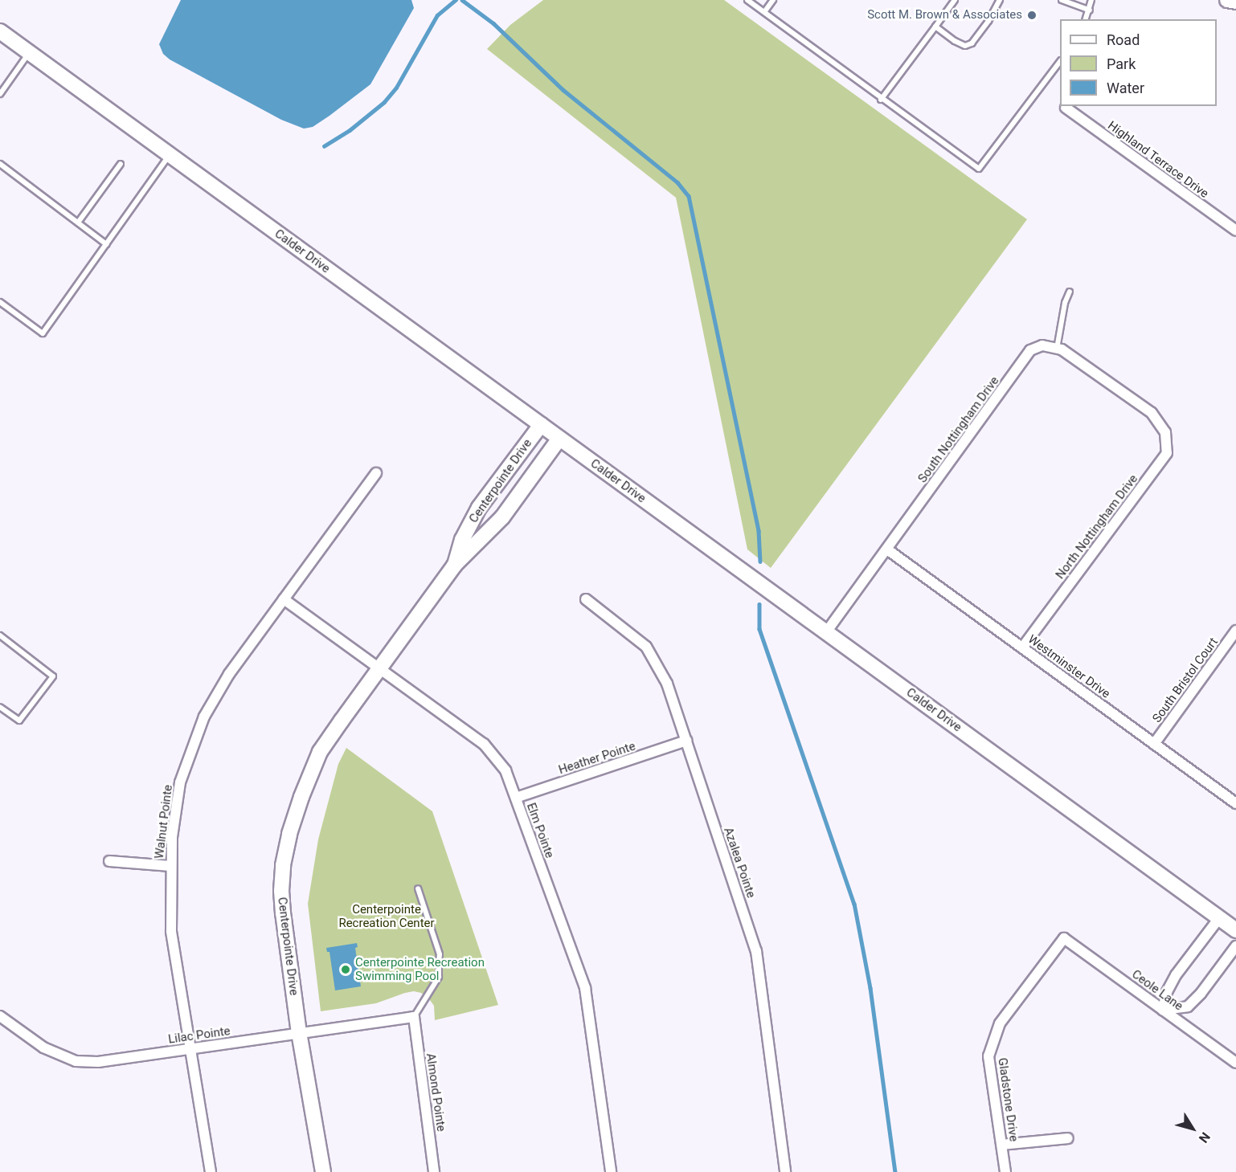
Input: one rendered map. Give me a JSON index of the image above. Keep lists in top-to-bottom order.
{
  "streets": {
    "street": [
      "Highland Terrace Drive",
      "Calder Drive",
      "South Nottingham Drive",
      "Centerpointe Drive",
      "North Nottingham Drive",
      "Westminster Drive",
      "South Bristol Court",
      "Heather Pointe",
      "Walnut Pointe",
      "Elm Pointe",
      "Azalea Pointe",
      "Ceole Lane",
      "Lilac Pointe",
      "Almond Pointe",
      "Gladstone Drive"
    ]
  },
  "crossings": [
    ["Calder Drive", "South Nottingham Drive"],
    ["Calder Drive", "Centerpointe Drive"],
    ["South Nottingham Drive", "North Nottingham Drive"],
    ["South Nottingham Drive", "Westminster Drive"],
    ["Centerpointe Drive", "Elm Pointe"],
    ["Centerpointe Drive", "Lilac Pointe"],
    ["North Nottingham Drive", "Westminster Drive"],
    ["Westminster Drive", "South Bristol Court"],
    ["Heather Pointe", "Elm Pointe"],
    ["Heather Pointe", "Azalea Pointe"],
    ["Walnut Pointe", "Elm Pointe"],
    ["Walnut Pointe", "Lilac Pointe"],
    ["Ceole Lane", "Gladstone Drive"],
    ["Lilac Pointe", "Almond Pointe"]
  ],
  "parks": ["Centerpointe Recreation Center"],
  "places": ["Scott M. Brown & Associates", "Centerpointe Recreation Swimming Pool"],
  "legend": ["Road", "Park", "Water"],
  "north": "bottom right"
}
